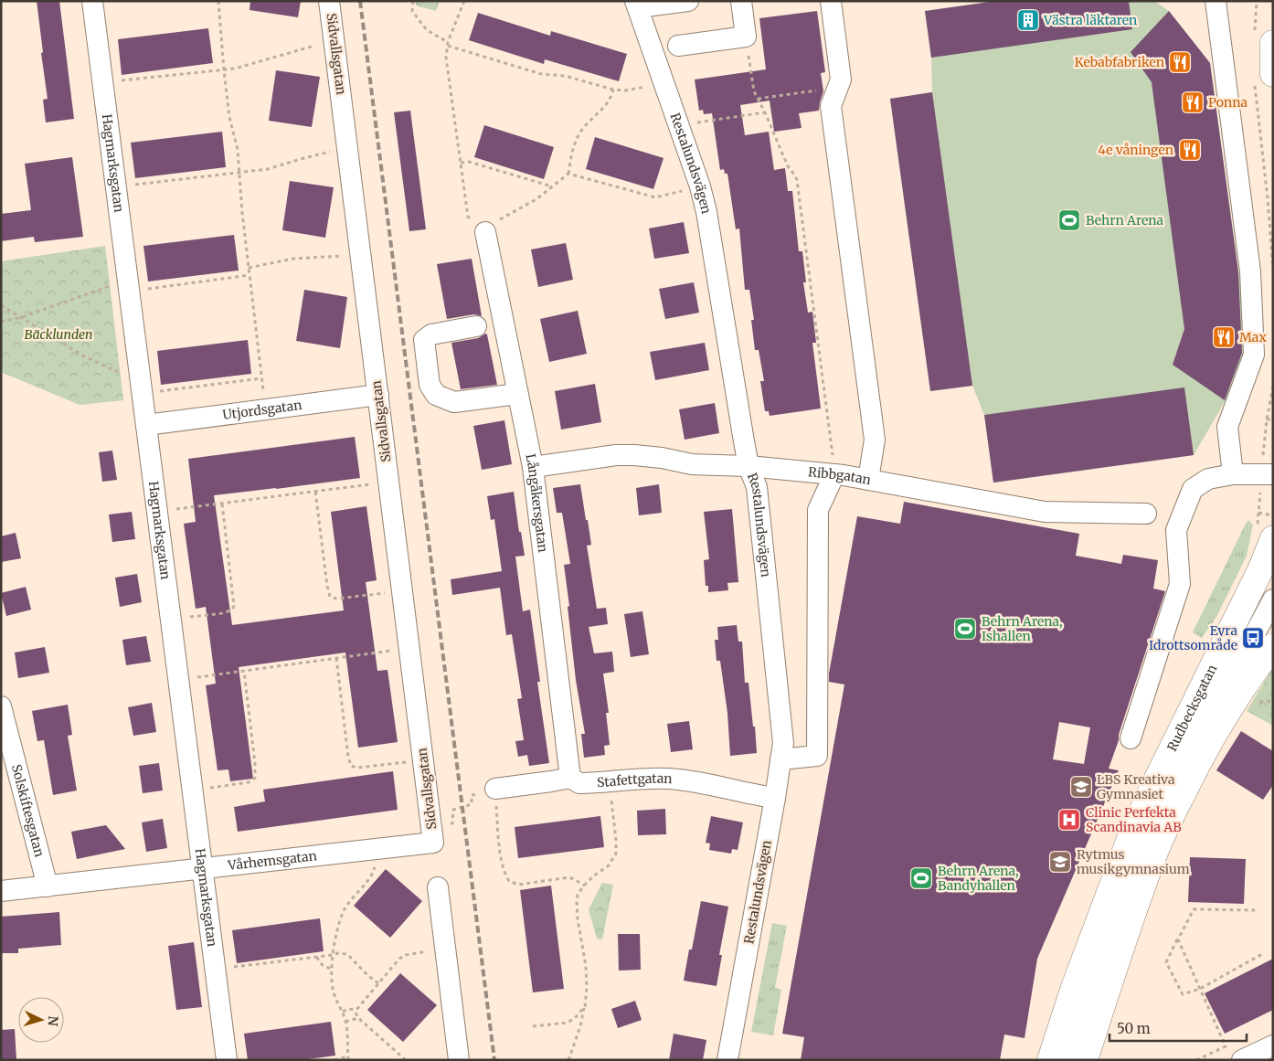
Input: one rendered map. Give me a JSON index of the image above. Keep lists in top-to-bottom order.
{
  "streets": {
    "main road": ["Rudbecksgatan"],
    "street": [
      "Sidvallsgatan",
      "Restalundsvägen",
      "Hagmarksgatan",
      "Utjordsgatan",
      "Ribbgatan",
      "Långåkersgatan",
      "Stafettgatan",
      "Solskiftesgatan",
      "Vårhemsgatan"
    ]
  },
  "crossings": [
    ["Sidvallsgatan", "Utjordsgatan"],
    ["Sidvallsgatan", "Vårhemsgatan"],
    ["Restalundsvägen", "Ribbgatan"],
    ["Restalundsvägen", "Stafettgatan"],
    ["Hagmarksgatan", "Utjordsgatan"],
    ["Hagmarksgatan", "Vårhemsgatan"],
    ["Ribbgatan", "Långåkersgatan"],
    ["Långåkersgatan", "Stafettgatan"],
    ["Solskiftesgatan", "Vårhemsgatan"]
  ],
  "parks": ["Bäcklunden"],
  "places": {
    "building": ["Västra läktaren"],
    "restaurant": [
      "Kebabfabriken",
      "Ponna",
      "4e våningen",
      "Max"
    ],
    "sports": ["Behrn Arena", "Behrn Arena, Ishallen", "Behrn Arena, Bandyhallen"],
    "bus stop": ["Eyra Idrottsområde"],
    "school or university": ["LBS Kreativa Gymnasiet", "Rytmus musikgymnasium"],
    "hospital": ["Clinic Perfekta Scandinavia AB"]
  },
  "scale_bar": "50 m",
  "north": "right"
}
